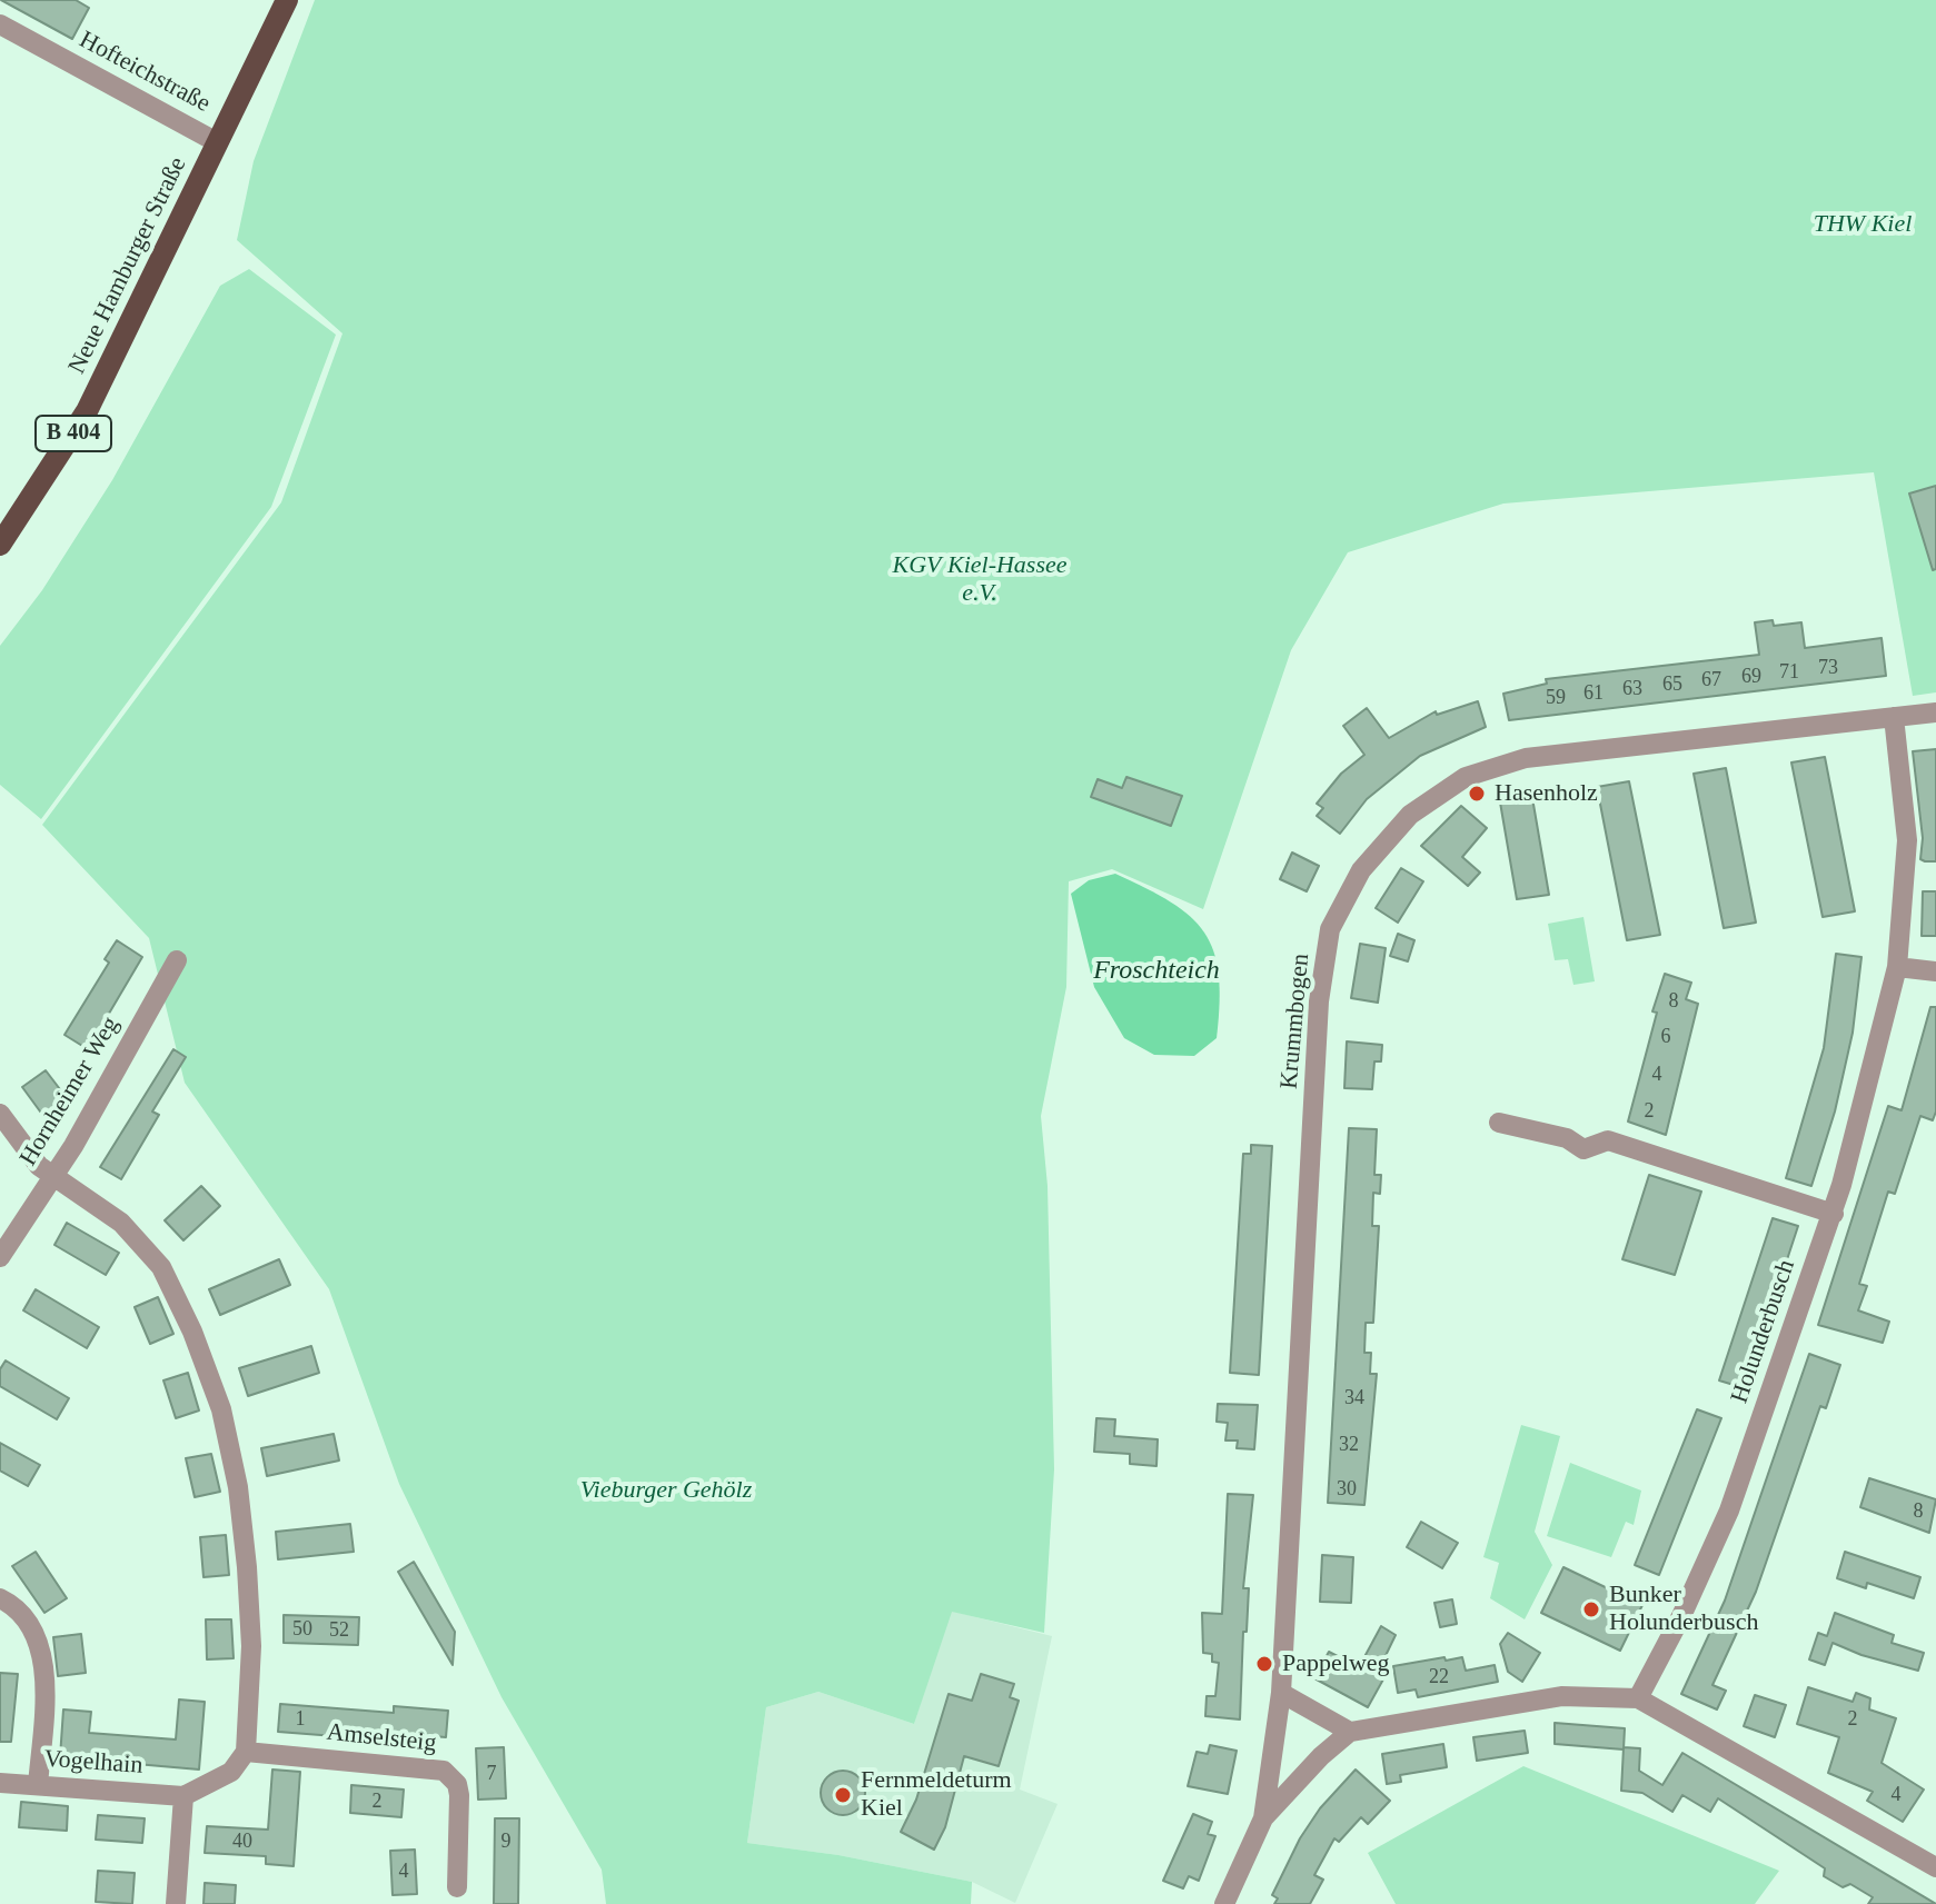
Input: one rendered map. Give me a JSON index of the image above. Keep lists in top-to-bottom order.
{
  "streets": {
    "main road": ["Neue Hamburger Straße", "B 404"],
    "street": [
      "Hofteichstraße",
      "Krummbogen",
      "Hornheimer Weg",
      "Holunderbusch",
      "Amselsteig",
      "Vogelhain"
    ]
  },
  "crossings": [
    ["Hofteichstraße", "Neue Hamburger Straße"],
    ["Krummbogen", "Holunderbusch"]
  ],
  "water": ["Froschteich"],
  "parks": ["THW Kiel", "KGV Kiel-Hassee e.V.", "Vieburger Gehölz"],
  "places": [
    "Hasenholz",
    "Bunker Holunderbusch",
    "Pappelweg",
    "Fernmeldeturm Kiel"
  ],
  "house_numbers": [
    "73",
    "71",
    "69",
    "67",
    "65",
    "63",
    "61",
    "59",
    "8",
    "6",
    "4",
    "2",
    "34",
    "32",
    "30",
    "8",
    "50",
    "52",
    "22",
    "1",
    "2",
    "7",
    "4",
    "2",
    "40",
    "9",
    "4"
  ]
}
